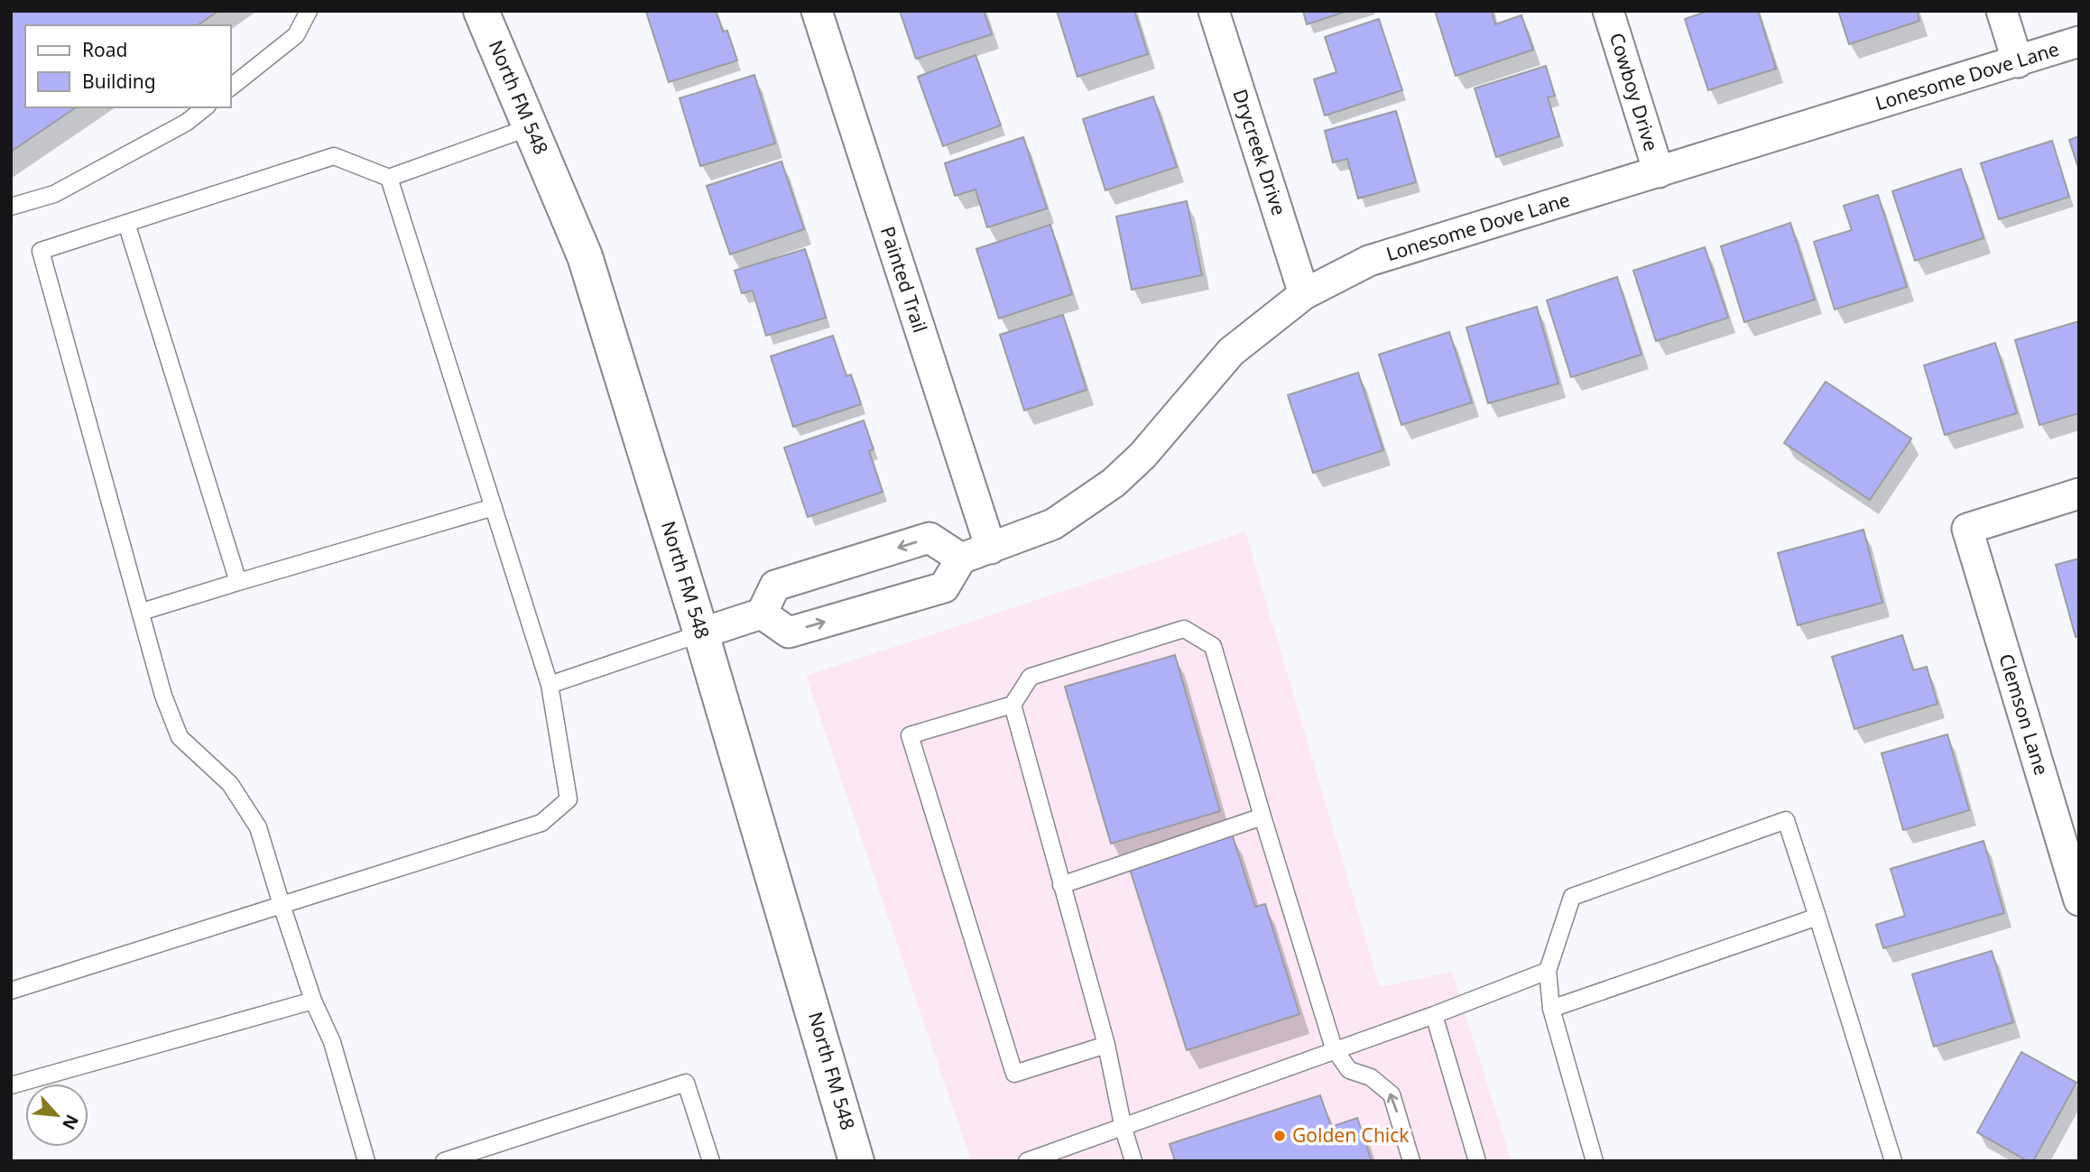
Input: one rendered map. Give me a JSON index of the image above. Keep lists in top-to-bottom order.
{
  "streets": {
    "main road": ["North FM 548"],
    "street": [
      "Lonesome Dove Lane",
      "Cowboy Drive",
      "Drycreek Drive",
      "Painted Trail",
      "Clemson Lane"
    ]
  },
  "crossings": [
    ["Lonesome Dove Lane", "Cowboy Drive"],
    ["Lonesome Dove Lane", "Drycreek Drive"],
    ["Lonesome Dove Lane", "Painted Trail"]
  ],
  "places": ["Golden Chick"],
  "legend": ["Road", "Building"],
  "north": "bottom right"
}
